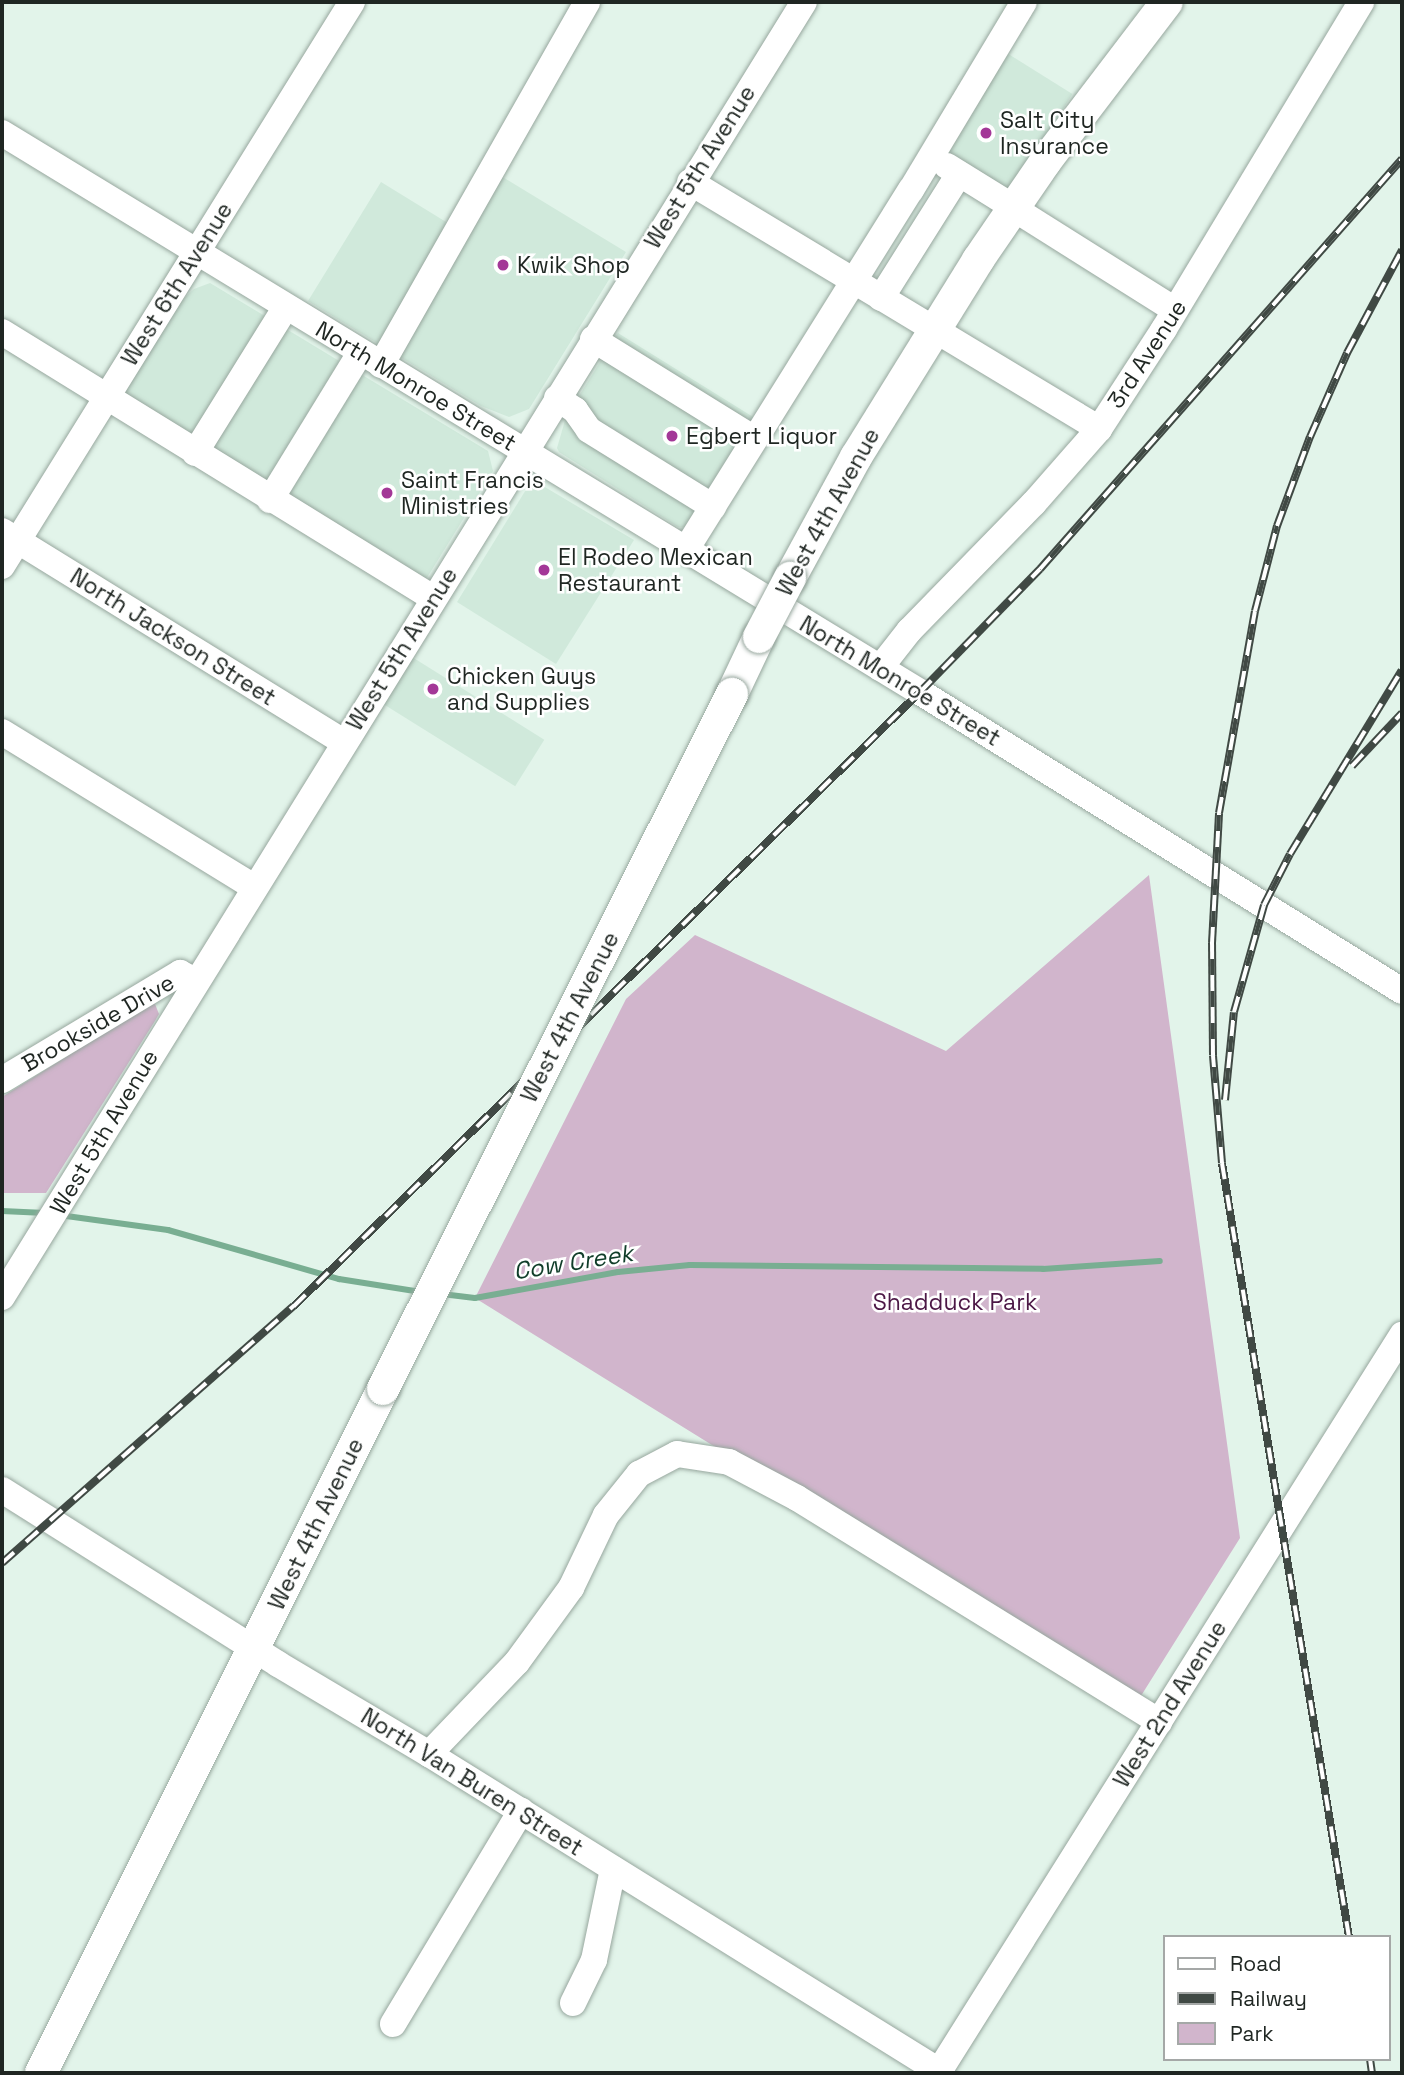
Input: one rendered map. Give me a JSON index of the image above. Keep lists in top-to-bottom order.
{
  "streets": {
    "main road": ["West 4th Avenue"],
    "street": [
      "West 5th Avenue",
      "West 6th Avenue",
      "3rd Avenue",
      "North Monroe Street",
      "North Jackson Street",
      "Brookside Drive",
      "West 2nd Avenue",
      "North Van Buren Street"
    ]
  },
  "crossings": [
    ["West 5th Avenue", "North Monroe Street"],
    ["West 5th Avenue", "North Jackson Street"],
    ["West 5th Avenue", "Brookside Drive"],
    ["West 6th Avenue", "North Monroe Street"],
    ["West 6th Avenue", "North Jackson Street"],
    ["3rd Avenue", "North Monroe Street"],
    ["West 4th Avenue", "North Van Buren Street"],
    ["West 2nd Avenue", "North Van Buren Street"]
  ],
  "water": ["Cow Creek"],
  "parks": ["Shadduck Park"],
  "places": [
    "Salt City Insurance",
    "Kwik Shop",
    "Egbert Liquor",
    "Saint Francis Ministries",
    "El Rodeo Mexican Restaurant",
    "Chicken Guys and Supplies"
  ],
  "legend": ["Road", "Railway", "Park"]
}
